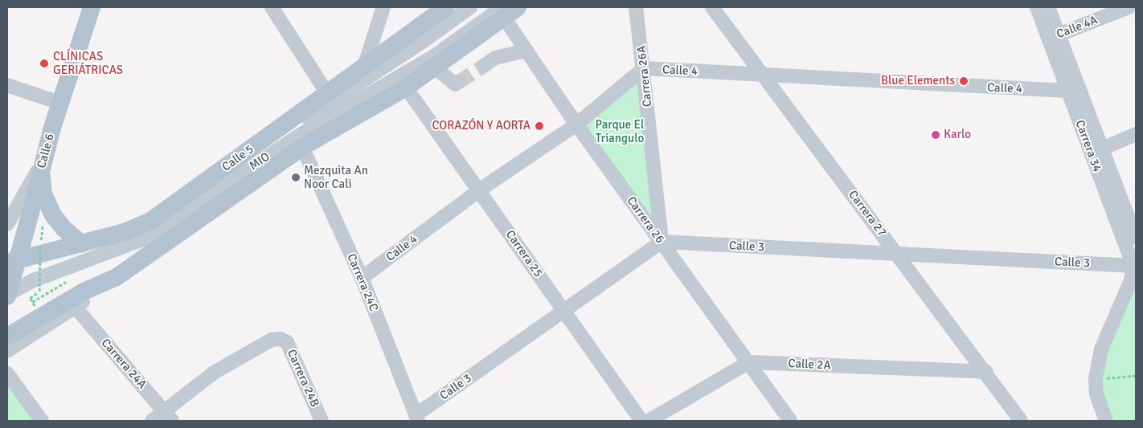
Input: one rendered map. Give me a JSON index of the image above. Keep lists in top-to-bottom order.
{
  "streets": {
    "main road": ["Calle 6", "Calle 5"],
    "street": [
      "Calle 4A",
      "Calle 4",
      "Carrera 26A",
      "Carrera 34",
      "MIO",
      "Carrera 27",
      "Carrera 26",
      "Calle 3",
      "Carrera 25",
      "Carrera 24C",
      "Carrera 24A",
      "Calle 2A",
      "Carrera 24B"
    ]
  },
  "crossings": [
    ["Calle 4A", "Carrera 34"],
    ["Calle 4", "Carrera 26A"],
    ["Calle 4", "Carrera 34"],
    ["Calle 4", "Carrera 27"],
    ["Calle 4", "Carrera 26"],
    ["Calle 4", "Carrera 25"],
    ["Calle 4", "Carrera 24C"],
    ["Carrera 26A", "Carrera 26"],
    ["Carrera 26A", "Calle 3"],
    ["Carrera 34", "Calle 3"],
    ["Calle 6", "MIO"],
    ["MIO", "Carrera 26"],
    ["Carrera 27", "Calle 3"],
    ["Carrera 27", "Calle 2A"],
    ["Carrera 26", "Calle 3"],
    ["Carrera 26", "Calle 2A"],
    ["Calle 3", "Carrera 25"],
    ["Calle 3", "Carrera 24C"],
    ["Carrera 24A", "Carrera 24B"]
  ],
  "parks": ["Parque El Triangulo"],
  "places": [
    "CLÍNICAS GERIÁTRICAS",
    "Blue Elements",
    "CORAZÓN Y AORTA",
    "Karlo",
    "Mezquita An Noor Cali"
  ]
}
